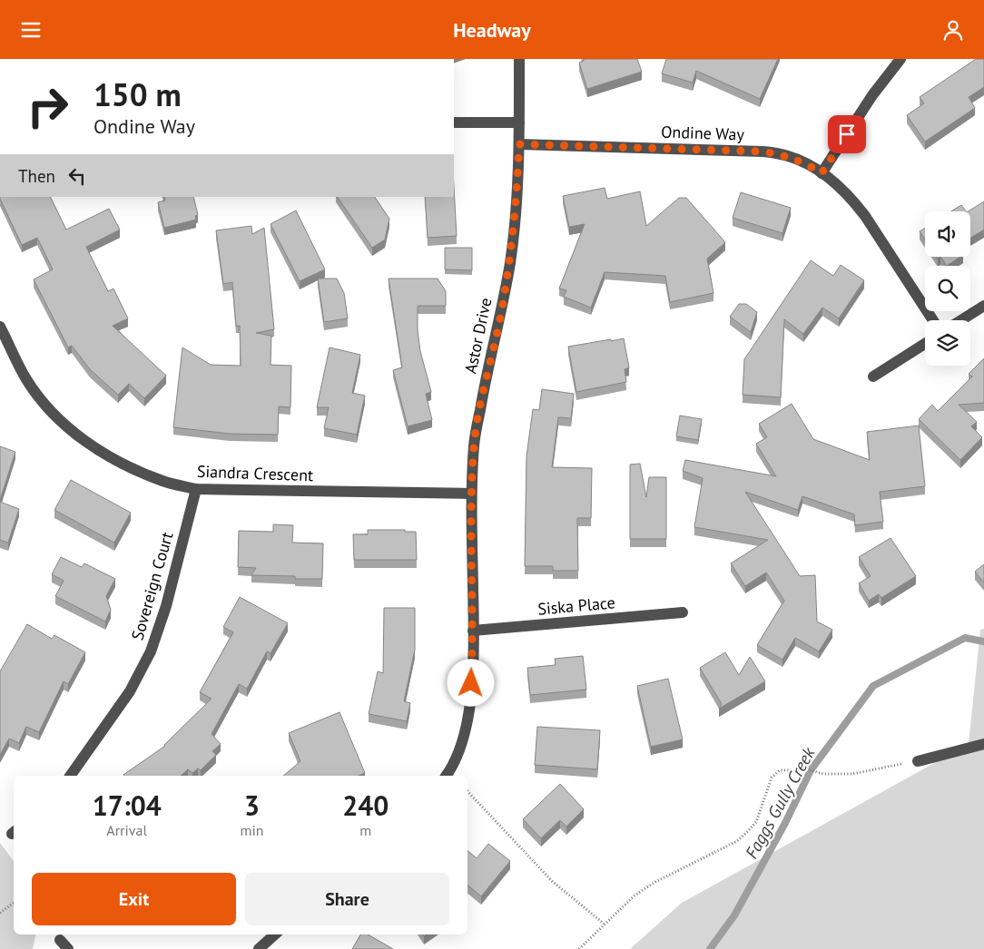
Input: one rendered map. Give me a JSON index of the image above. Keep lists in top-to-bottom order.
{
  "streets": {
    "street": [
      "Ondine Way",
      "Astor Drive",
      "Siandra Crescent",
      "Sovereign Court",
      "Siska Place"
    ]
  },
  "crossings": [
    ["Ondine Way", "Astor Drive"],
    ["Astor Drive", "Siandra Crescent"],
    ["Astor Drive", "Siska Place"],
    ["Siandra Crescent", "Sovereign Court"]
  ],
  "water": ["Faggs Gully Creek"],
  "page": {
    "header": "Headway",
    "turn": ["150 m", "Ondine Way"],
    "then": "Then",
    "eta": [
      "17:04",
      "Arrival",
      "3",
      "min",
      "240",
      "m"
    ],
    "buttons": ["Exit", "Share"]
  }
}
